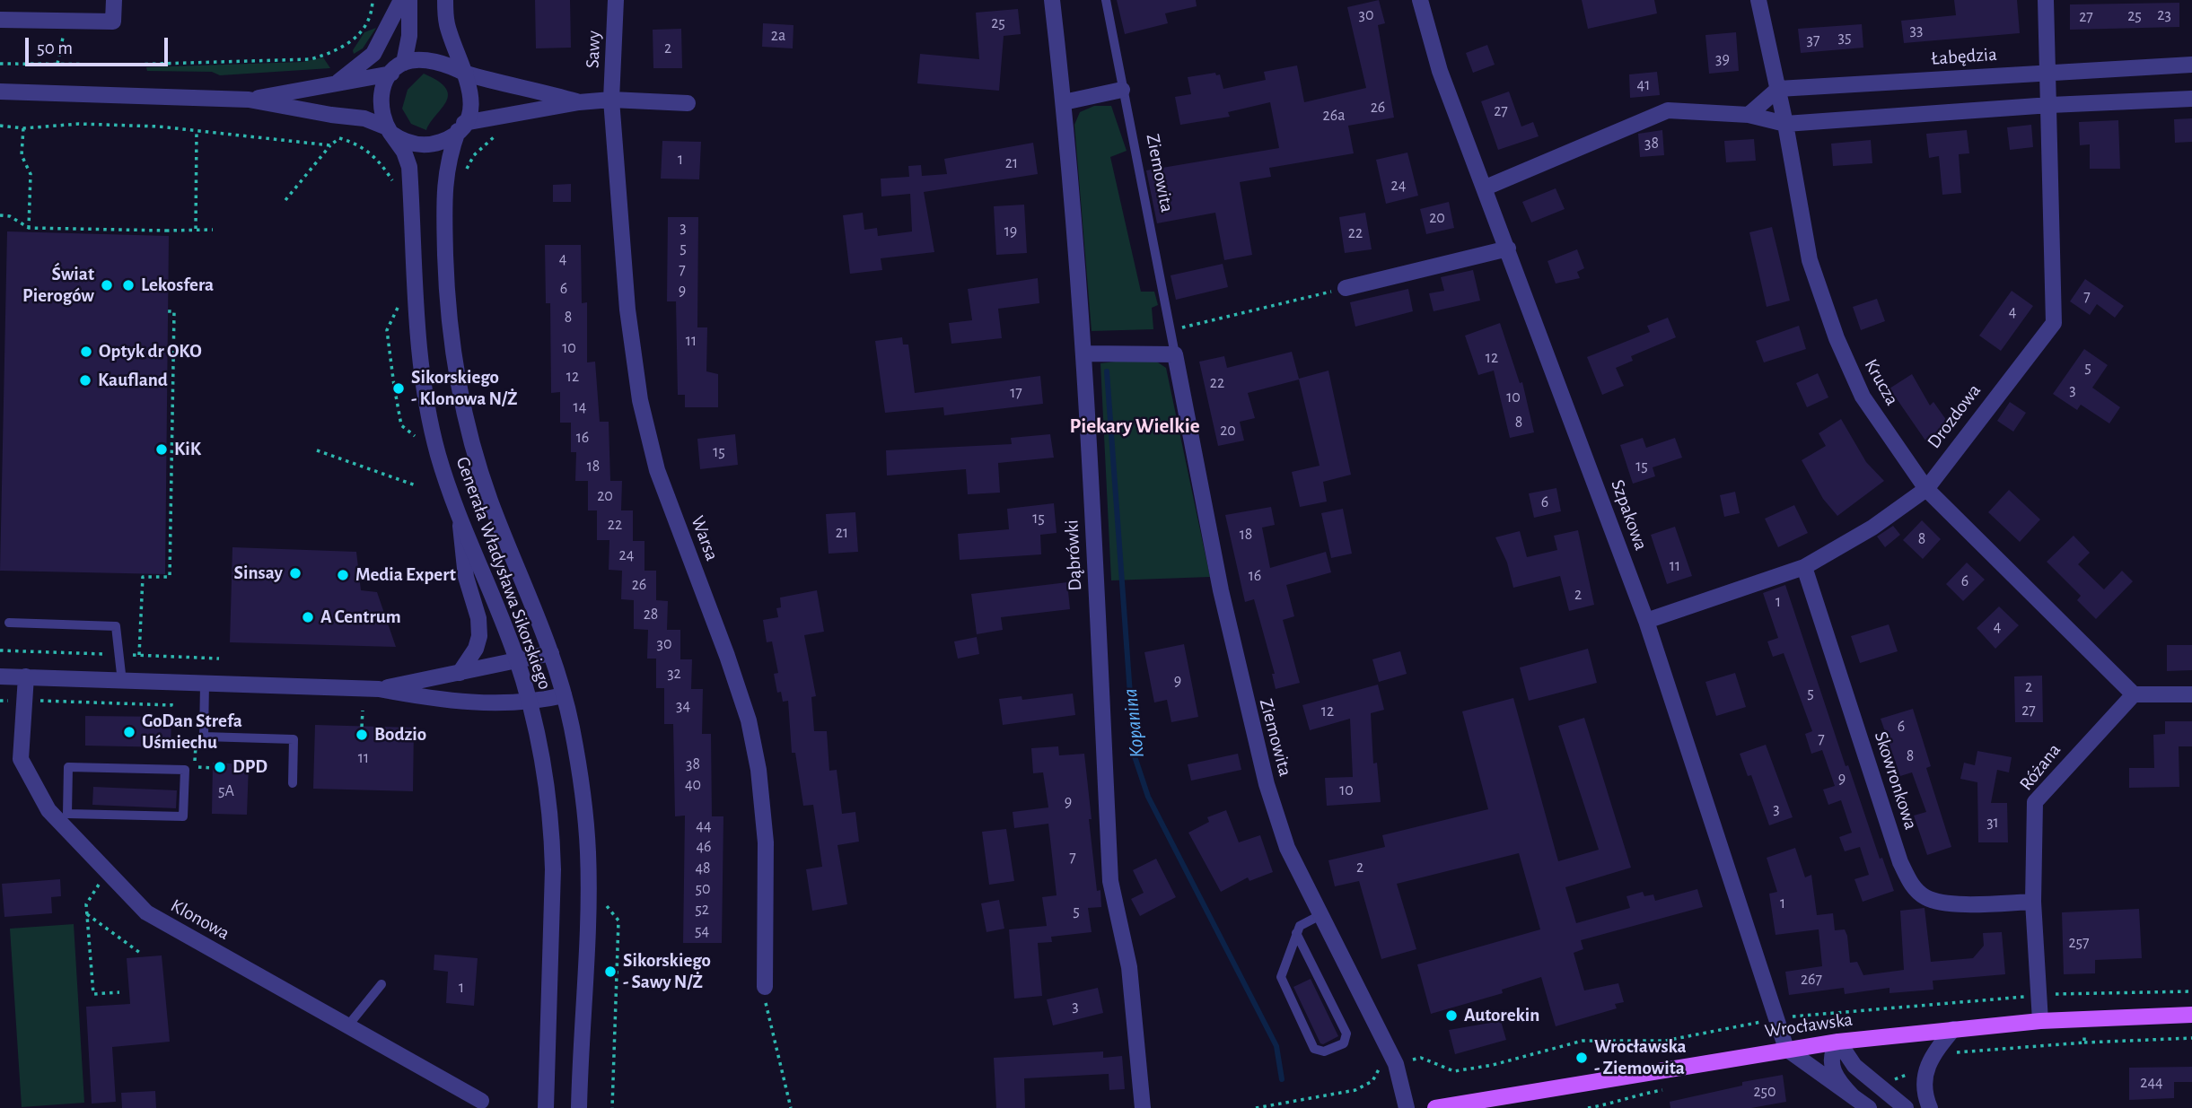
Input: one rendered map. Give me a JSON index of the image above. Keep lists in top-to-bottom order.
{
  "streets": {
    "main road": ["Wrocławska"],
    "street": [
      "Sawy",
      "Łabędzia",
      "Ziemowita",
      "Krucza",
      "Drozdowa",
      "Szpakowa",
      "Warsa",
      "Dąbrówki",
      "Generała Władysława Sikorskiego",
      "Różana",
      "Skowronkowa",
      "Klonowa"
    ]
  },
  "crossings": [
    ["Sawy", "Warsa"],
    ["Łabędzia", "Krucza"],
    ["Łabędzia", "Drozdowa"],
    ["Krucza", "Drozdowa"],
    ["Krucza", "Różana"],
    ["Drozdowa", "Szpakowa"],
    ["Drozdowa", "Skowronkowa"],
    ["Szpakowa", "Wrocławska"],
    ["Różana", "Skowronkowa"],
    ["Różana", "Wrocławska"]
  ],
  "districts": ["Piekary Wielkie"],
  "water": ["Kopanina"],
  "places": [
    "Świat Pierogów",
    "Lekosfera",
    "Optyk dr OKO",
    "Kaufland",
    "Sikorskiego - Klonowa N/Ż",
    "KiK",
    "Sinsay",
    "Media Expert",
    "A Centrum",
    "GoDan Strefa Uśmiechu",
    "Bodzio",
    "DPD",
    "Sikorskiego - Sawy N/Ż",
    "Autorekin",
    "Wrocławska - Ziemowita"
  ],
  "house_numbers": [
    "30",
    "23",
    "25",
    "27",
    "25",
    "33",
    "2a",
    "35",
    "37",
    "2",
    "39",
    "41",
    "26",
    "27",
    "26a",
    "38",
    "1",
    "21",
    "24",
    "20",
    "3",
    "19",
    "22",
    "5",
    "4",
    "7",
    "6",
    "9",
    "7",
    "4",
    "8",
    "11",
    "10",
    "12",
    "5",
    "12",
    "22",
    "3",
    "17",
    "10",
    "14",
    "8",
    "20",
    "16",
    "15",
    "18",
    "15",
    "20",
    "6",
    "15",
    "22",
    "21",
    "18",
    "8",
    "24",
    "11",
    "16",
    "6",
    "26",
    "2",
    "1",
    "28",
    "4",
    "30",
    "32",
    "9",
    "2",
    "5",
    "34",
    "27",
    "12",
    "6",
    "7",
    "8",
    "11",
    "38",
    "9",
    "40",
    "10",
    "5A",
    "9",
    "3",
    "31",
    "44",
    "46",
    "7",
    "2",
    "48",
    "50",
    "1",
    "52",
    "5",
    "54",
    "257",
    "267",
    "1",
    "3",
    "244",
    "250"
  ],
  "scale_bar": "50 m"
}
